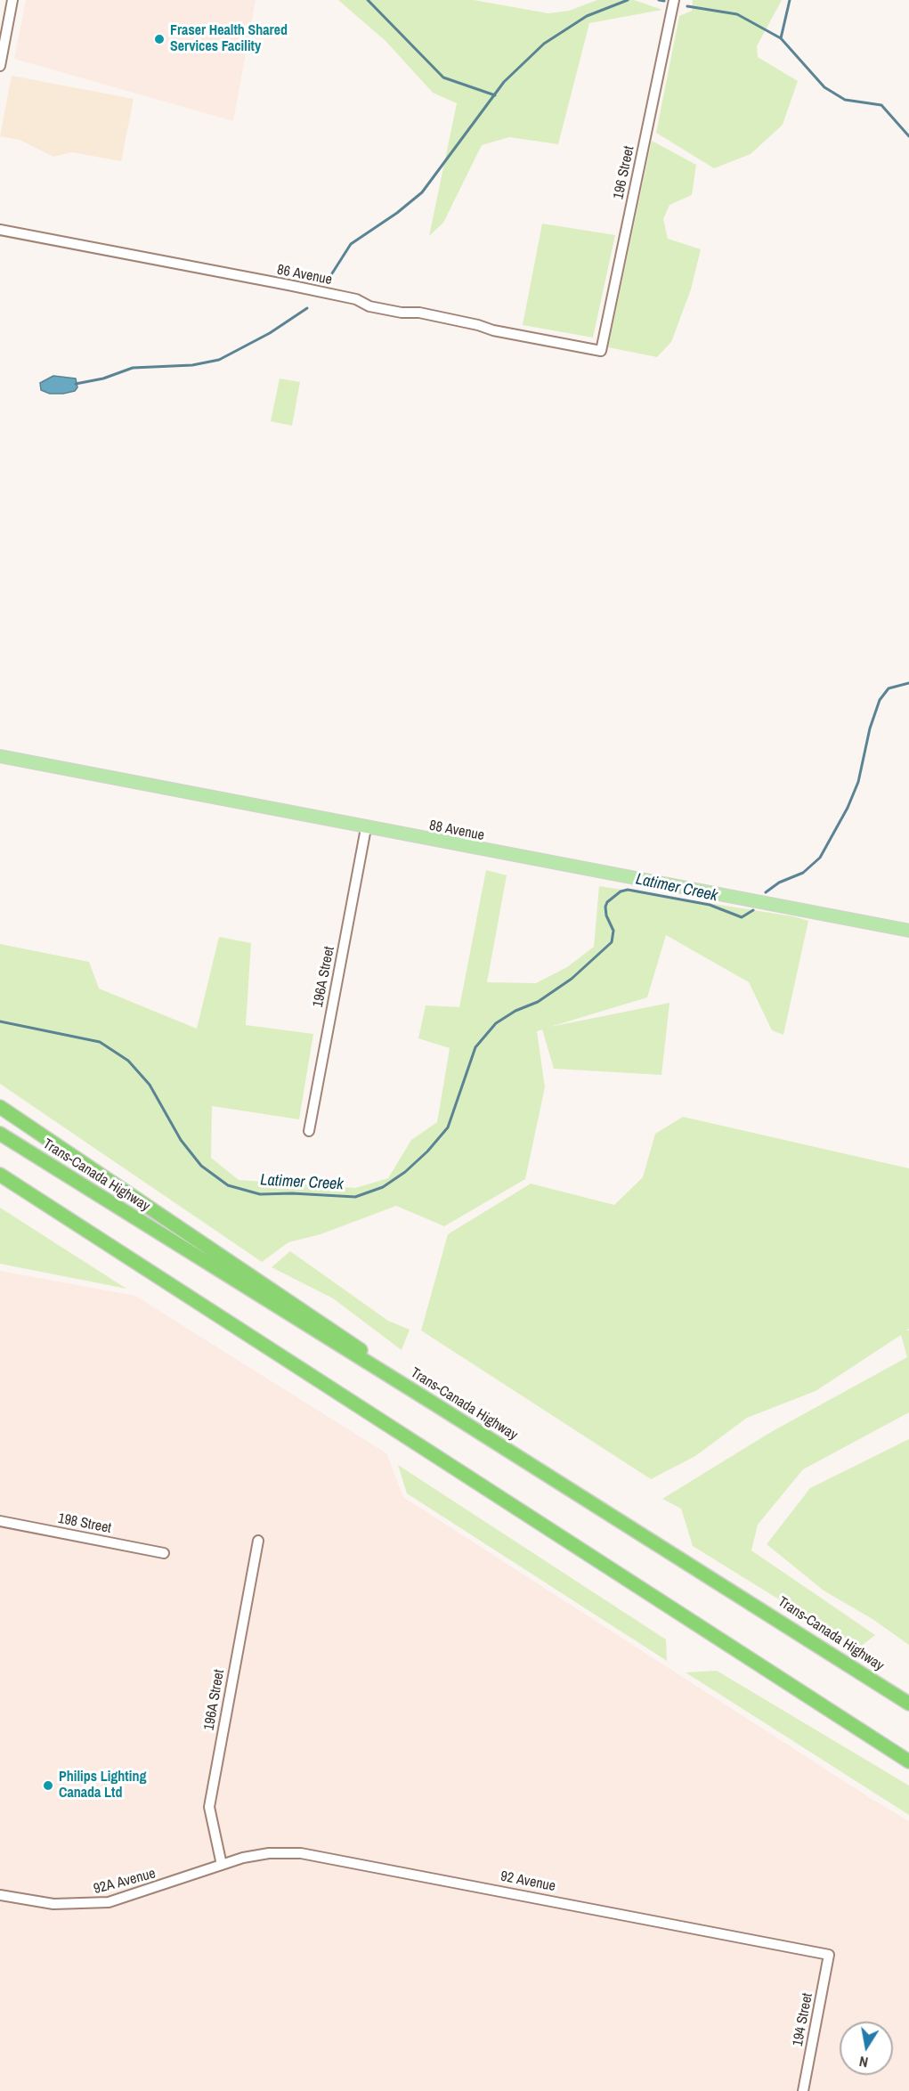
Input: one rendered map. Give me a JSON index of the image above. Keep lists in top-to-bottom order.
{
  "streets": {
    "highway": ["Trans-Canada Highway"],
    "main road": ["88 Avenue"],
    "street": [
      "196 Street",
      "86 Avenue",
      "196A Street",
      "198 Street",
      "92A Avenue",
      "92 Avenue",
      "194 Street"
    ]
  },
  "crossings": [
    ["196 Street", "86 Avenue"],
    ["88 Avenue", "196A Street"],
    ["196A Street", "92A Avenue"],
    ["196A Street", "92 Avenue"],
    ["92A Avenue", "92 Avenue"],
    ["92 Avenue", "194 Street"]
  ],
  "water": ["Latimer Creek"],
  "places": ["Fraser Health Shared Services Facility", "Philips Lighting Canada Ltd"],
  "north": "bottom"
}
